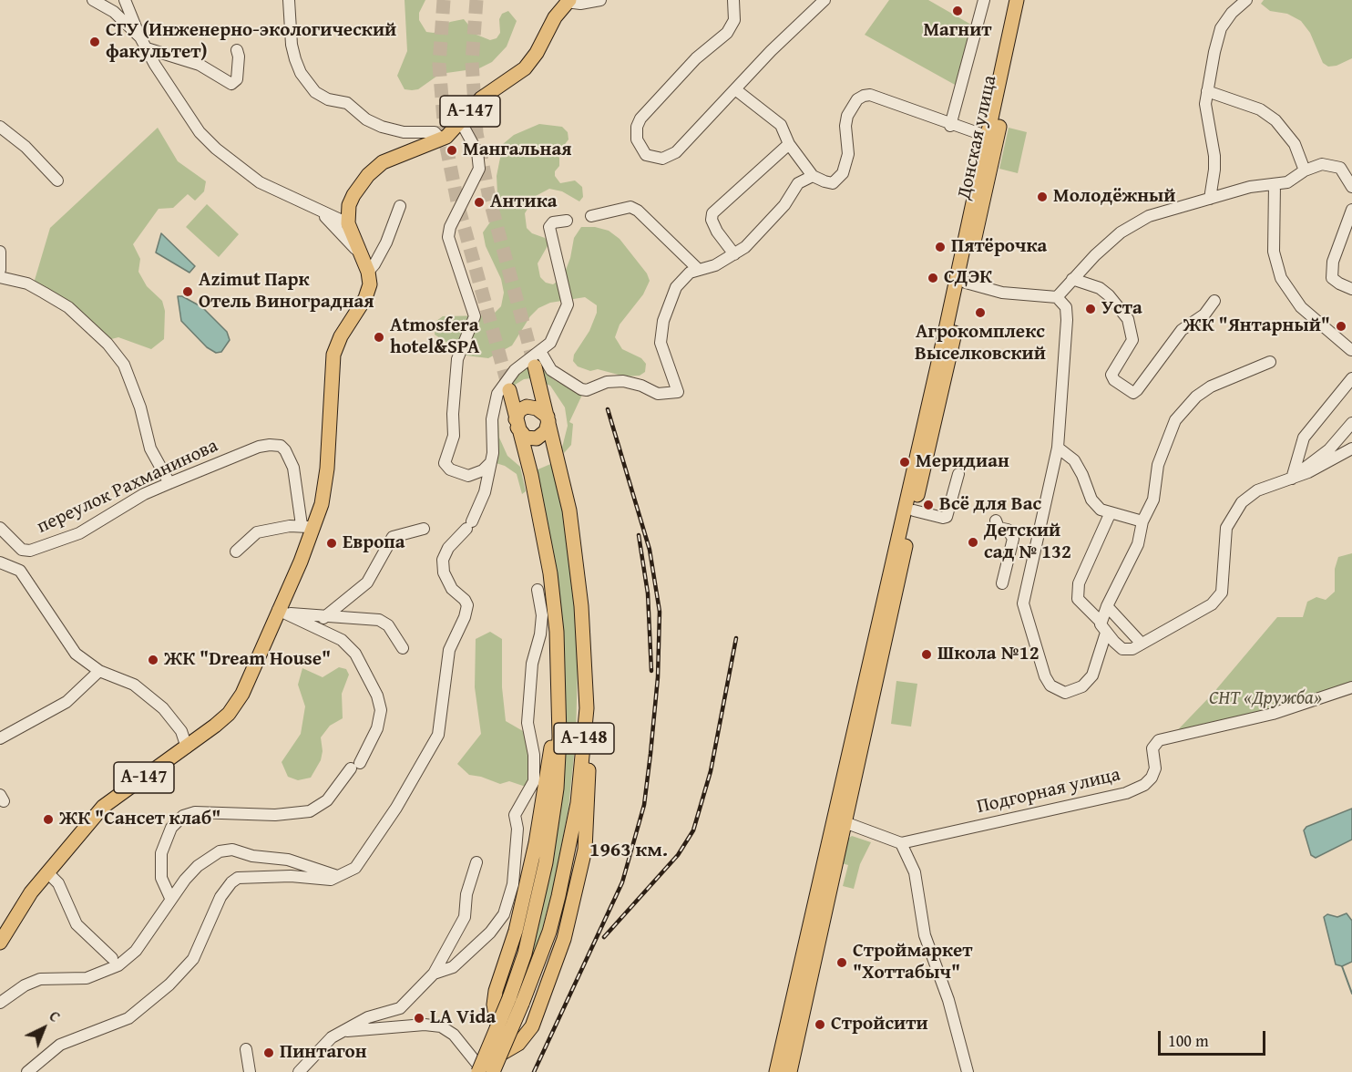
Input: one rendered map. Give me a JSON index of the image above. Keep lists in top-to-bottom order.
{
  "streets": {
    "main road": ["А-147", "Донская улица", "А-148"],
    "street": ["переулок Рахманинова", "Подгорная улица"]
  },
  "crossings": [
    ["А-147", "переулок Рахманинова"]
  ],
  "districts": ["1963 км."],
  "parks": ["СНТ «Дружба»"],
  "places": [
    "Магнит",
    "СГУ (Инженерно-экологический факультет)",
    "Мангальная",
    "Молодёжный",
    "Антика",
    "Пятёрочка",
    "СДЭК",
    "Azimut Парк Отель Виноградная",
    "Уста",
    "Агрокомплекс Выселковский",
    "ЖК \"Янтарный\"",
    "Atmosfera hotel&SPA",
    "Меридиан",
    "Всё для Вас",
    "Детский сад № 132",
    "Европа",
    "Школа №12",
    "ЖК \"Dream House\"",
    "ЖК \"Сансет клаб\"",
    "Строймаркет \"Хоттабыч\"",
    "LA Vida",
    "Стройсити",
    "Пинтагон"
  ],
  "scale_bar": "100 m",
  "north": "top right"
}
